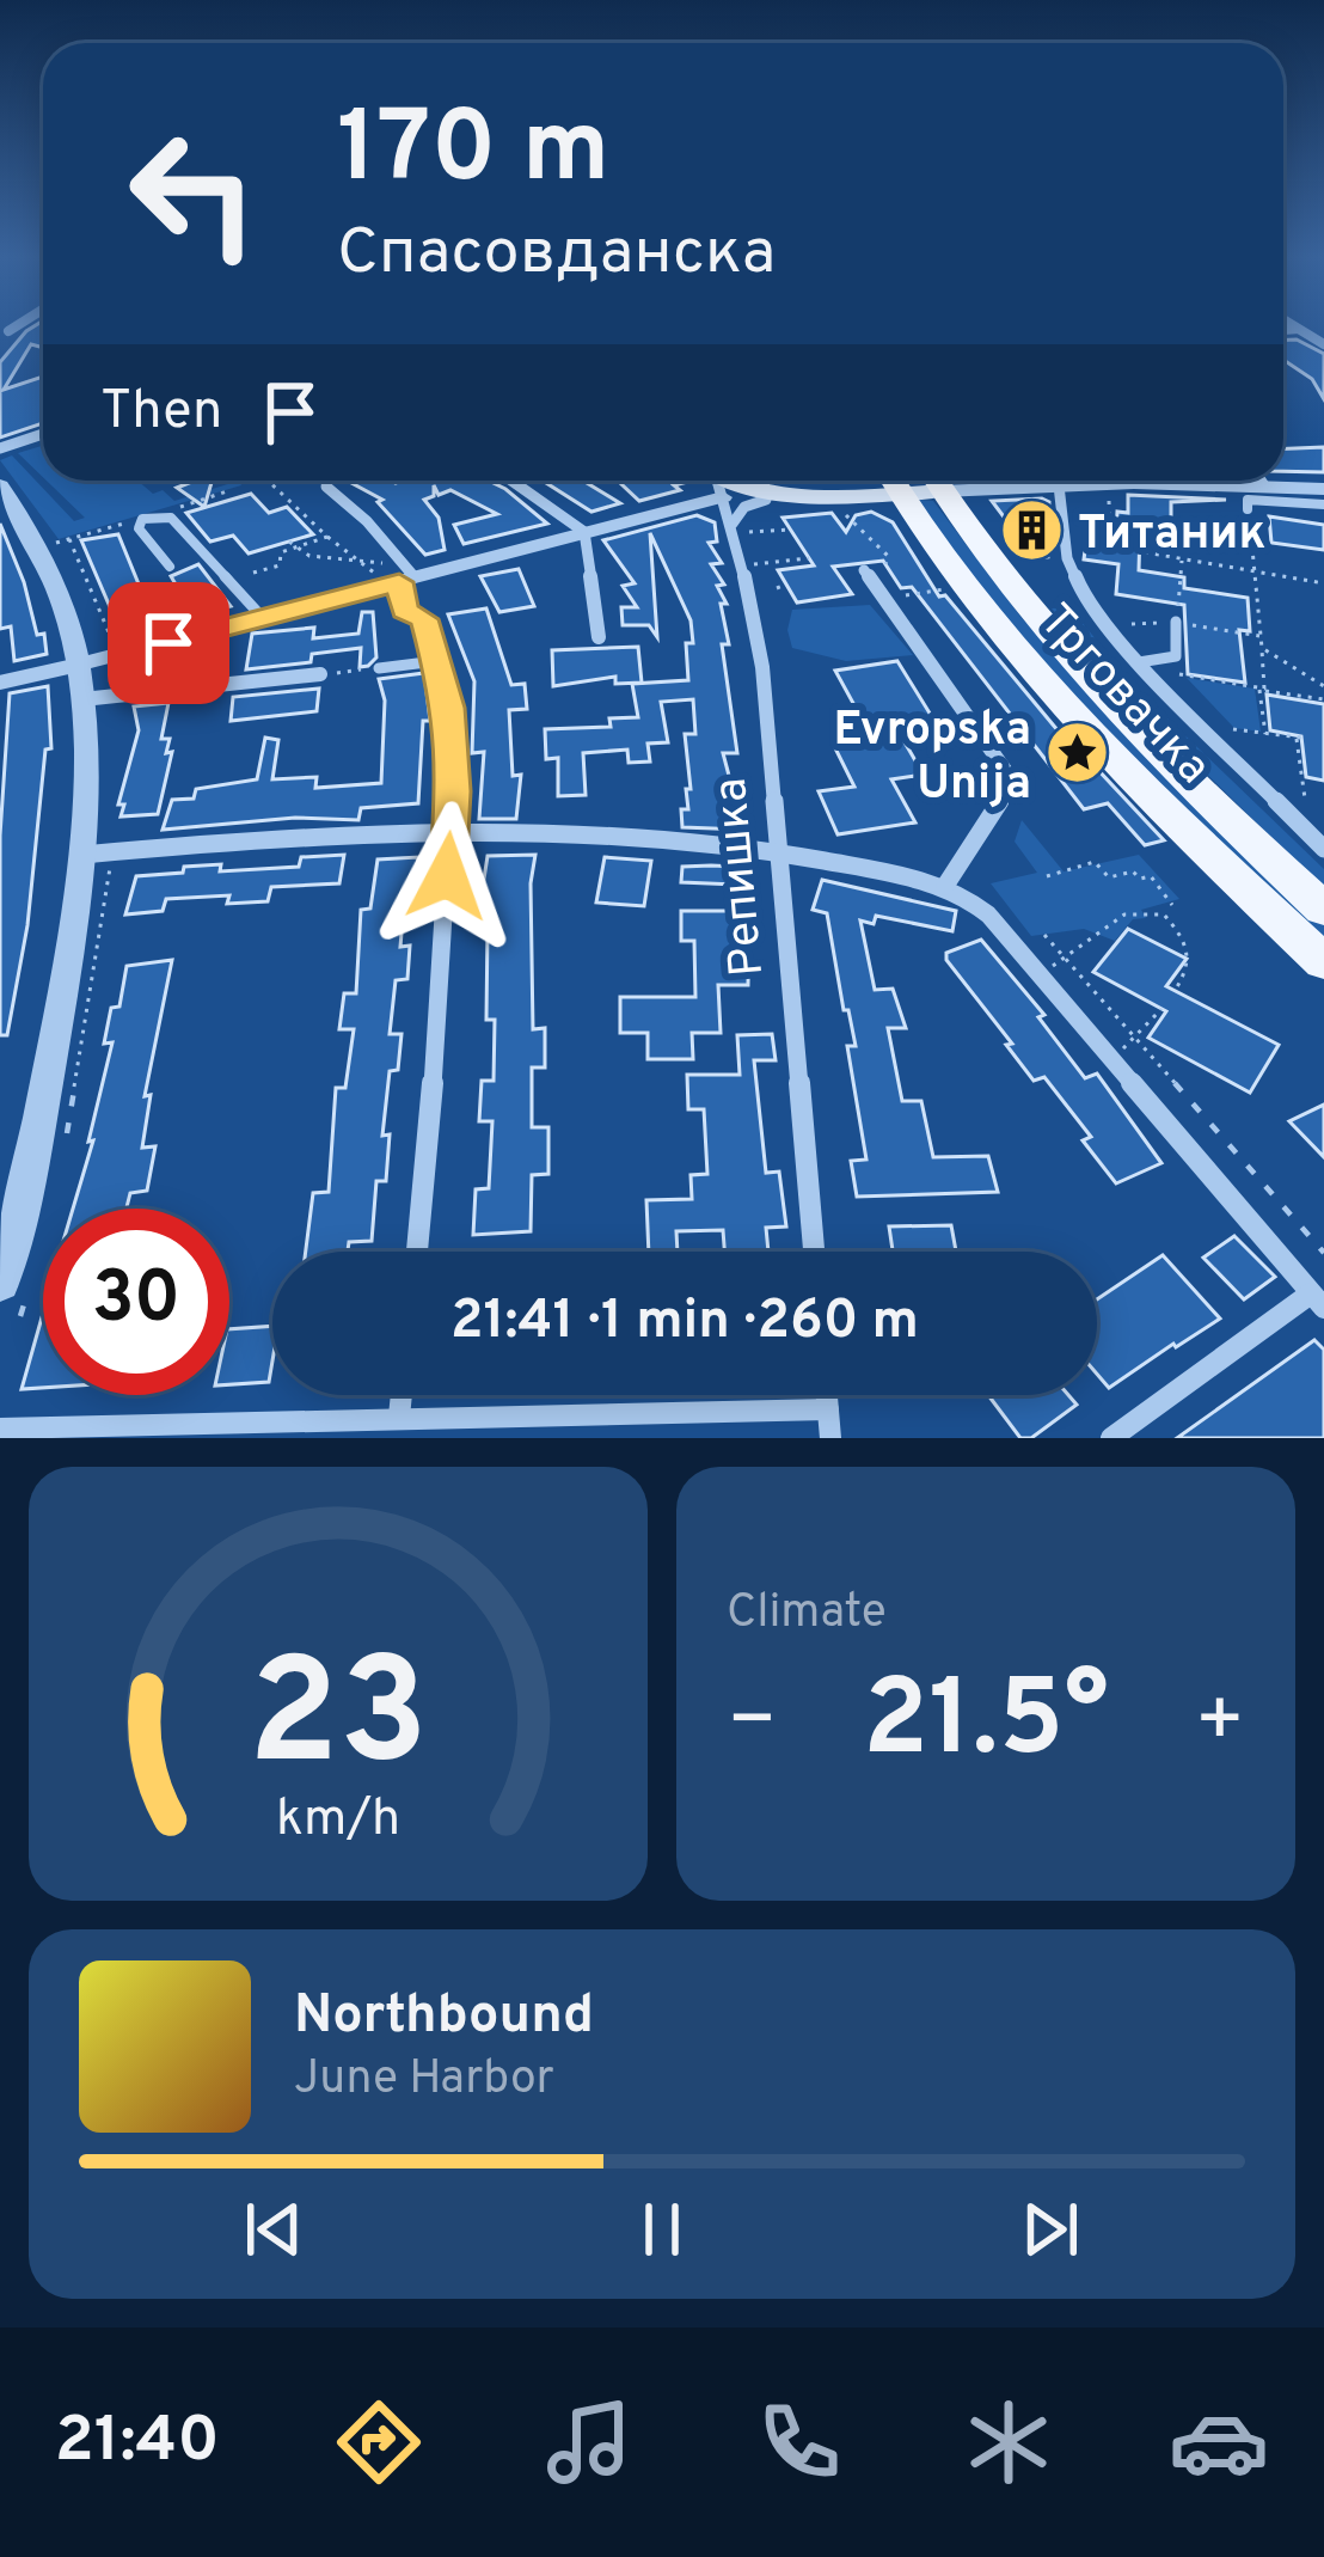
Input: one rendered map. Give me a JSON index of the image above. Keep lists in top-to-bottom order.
{
  "streets": {
    "main road": ["Трговачка"],
    "street": ["Репишка"]
  },
  "places": {
    "building": ["Титаник"],
    "place": ["Evropska Unija"]
  },
  "page": {
    "turn": ["170 m", "Спасовданска"],
    "then": "Then",
    "limit": "30",
    "trip": "21:41 · 1 min · 260 m",
    "tile": "Climate",
    "heat": ["−", "21.5°", "+"],
    "song": ["Northbound", "June Harbor"],
    "tabs": "21:40",
    "gauge": ["23", "km/h"]
  }
}
